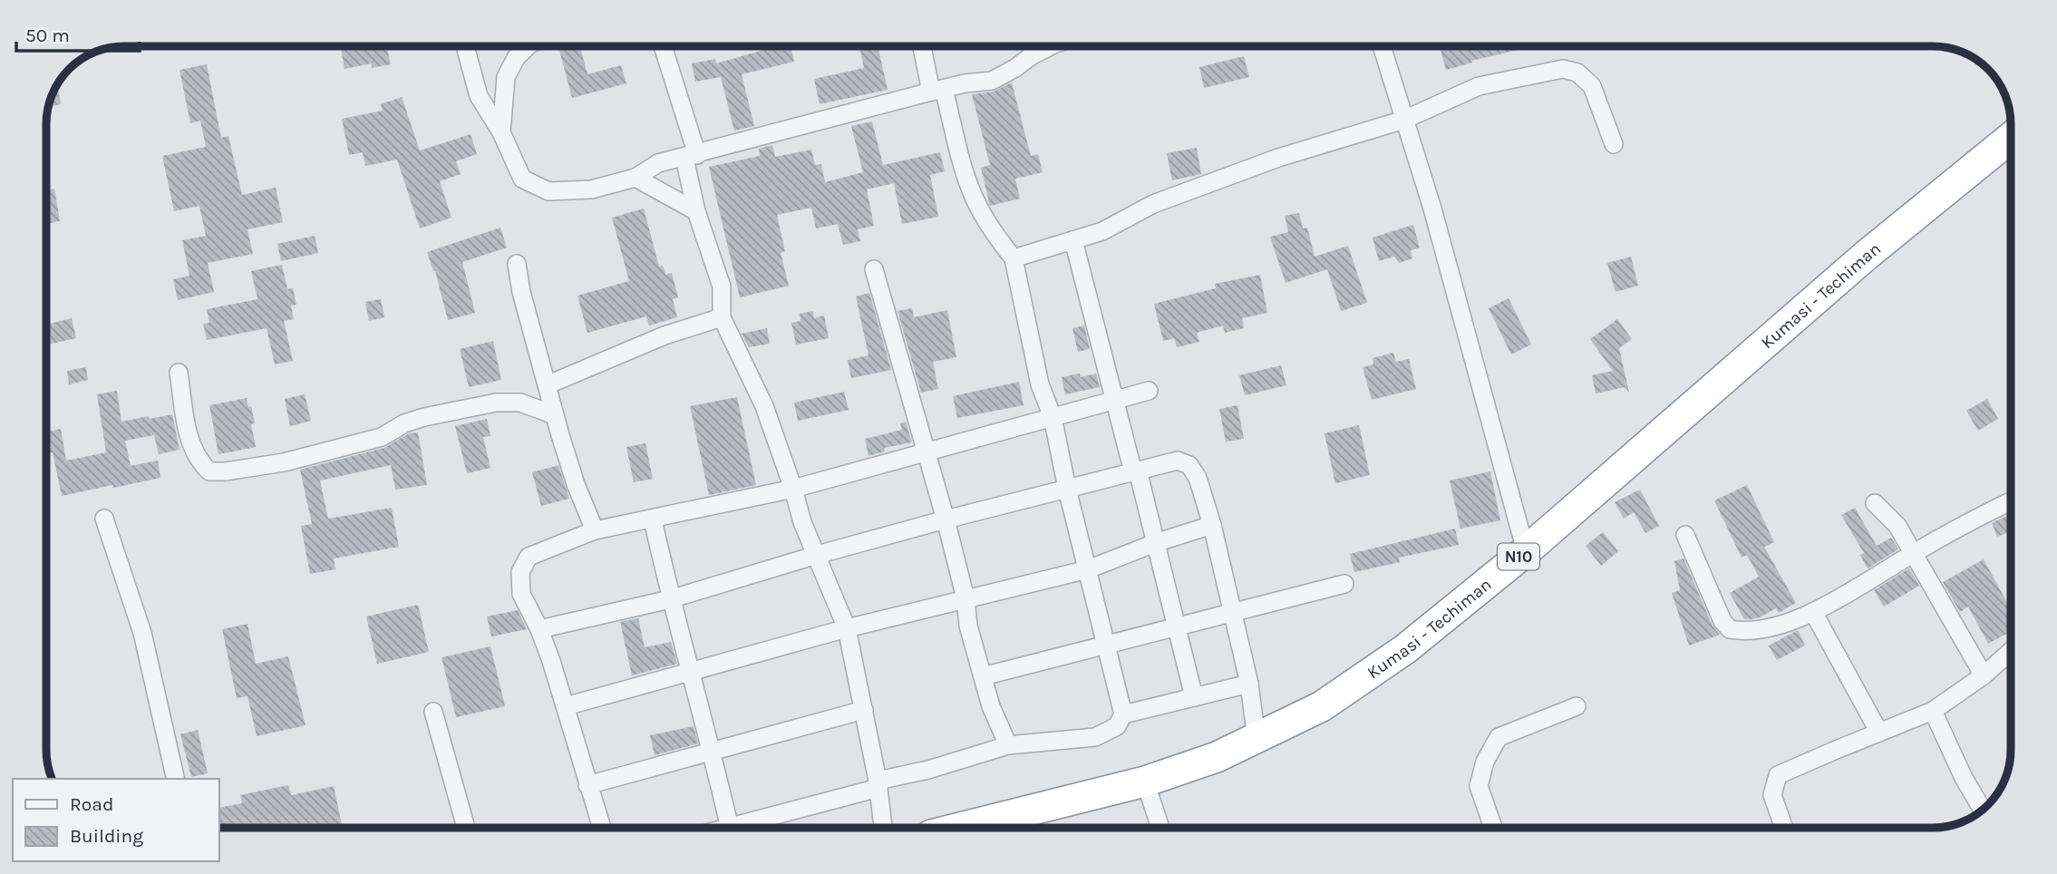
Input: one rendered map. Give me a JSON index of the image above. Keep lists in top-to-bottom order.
{
  "streets": {
    "highway": ["Kumasi - Techiman", "N10"]
  },
  "legend": ["Road", "Building"],
  "scale_bar": "50 m"
}
